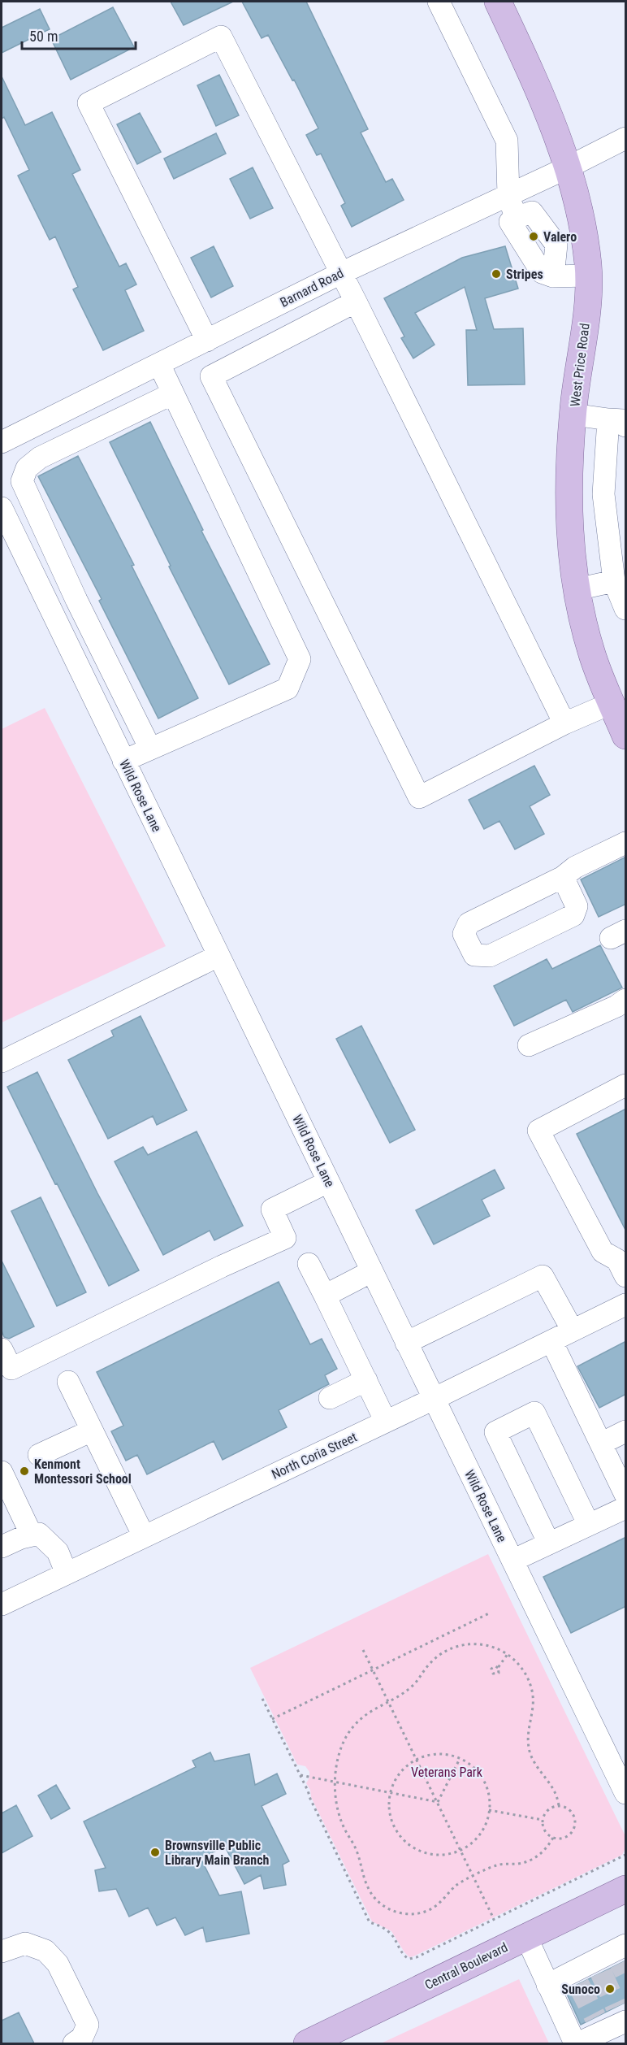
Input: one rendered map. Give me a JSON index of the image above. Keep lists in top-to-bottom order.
{
  "streets": {
    "main road": ["West Price Road", "Central Boulevard"],
    "street": ["Barnard Road", "Wild Rose Lane", "North Coria Street"]
  },
  "crossings": [
    ["Barnard Road", "West Price Road"],
    ["Wild Rose Lane", "North Coria Street"]
  ],
  "parks": ["Veterans Park"],
  "places": [
    "Valero",
    "Stripes",
    "Kenmont Montessori School",
    "Brownsville Public Library Main Branch",
    "Sunoco"
  ],
  "scale_bar": "50 m"
}
